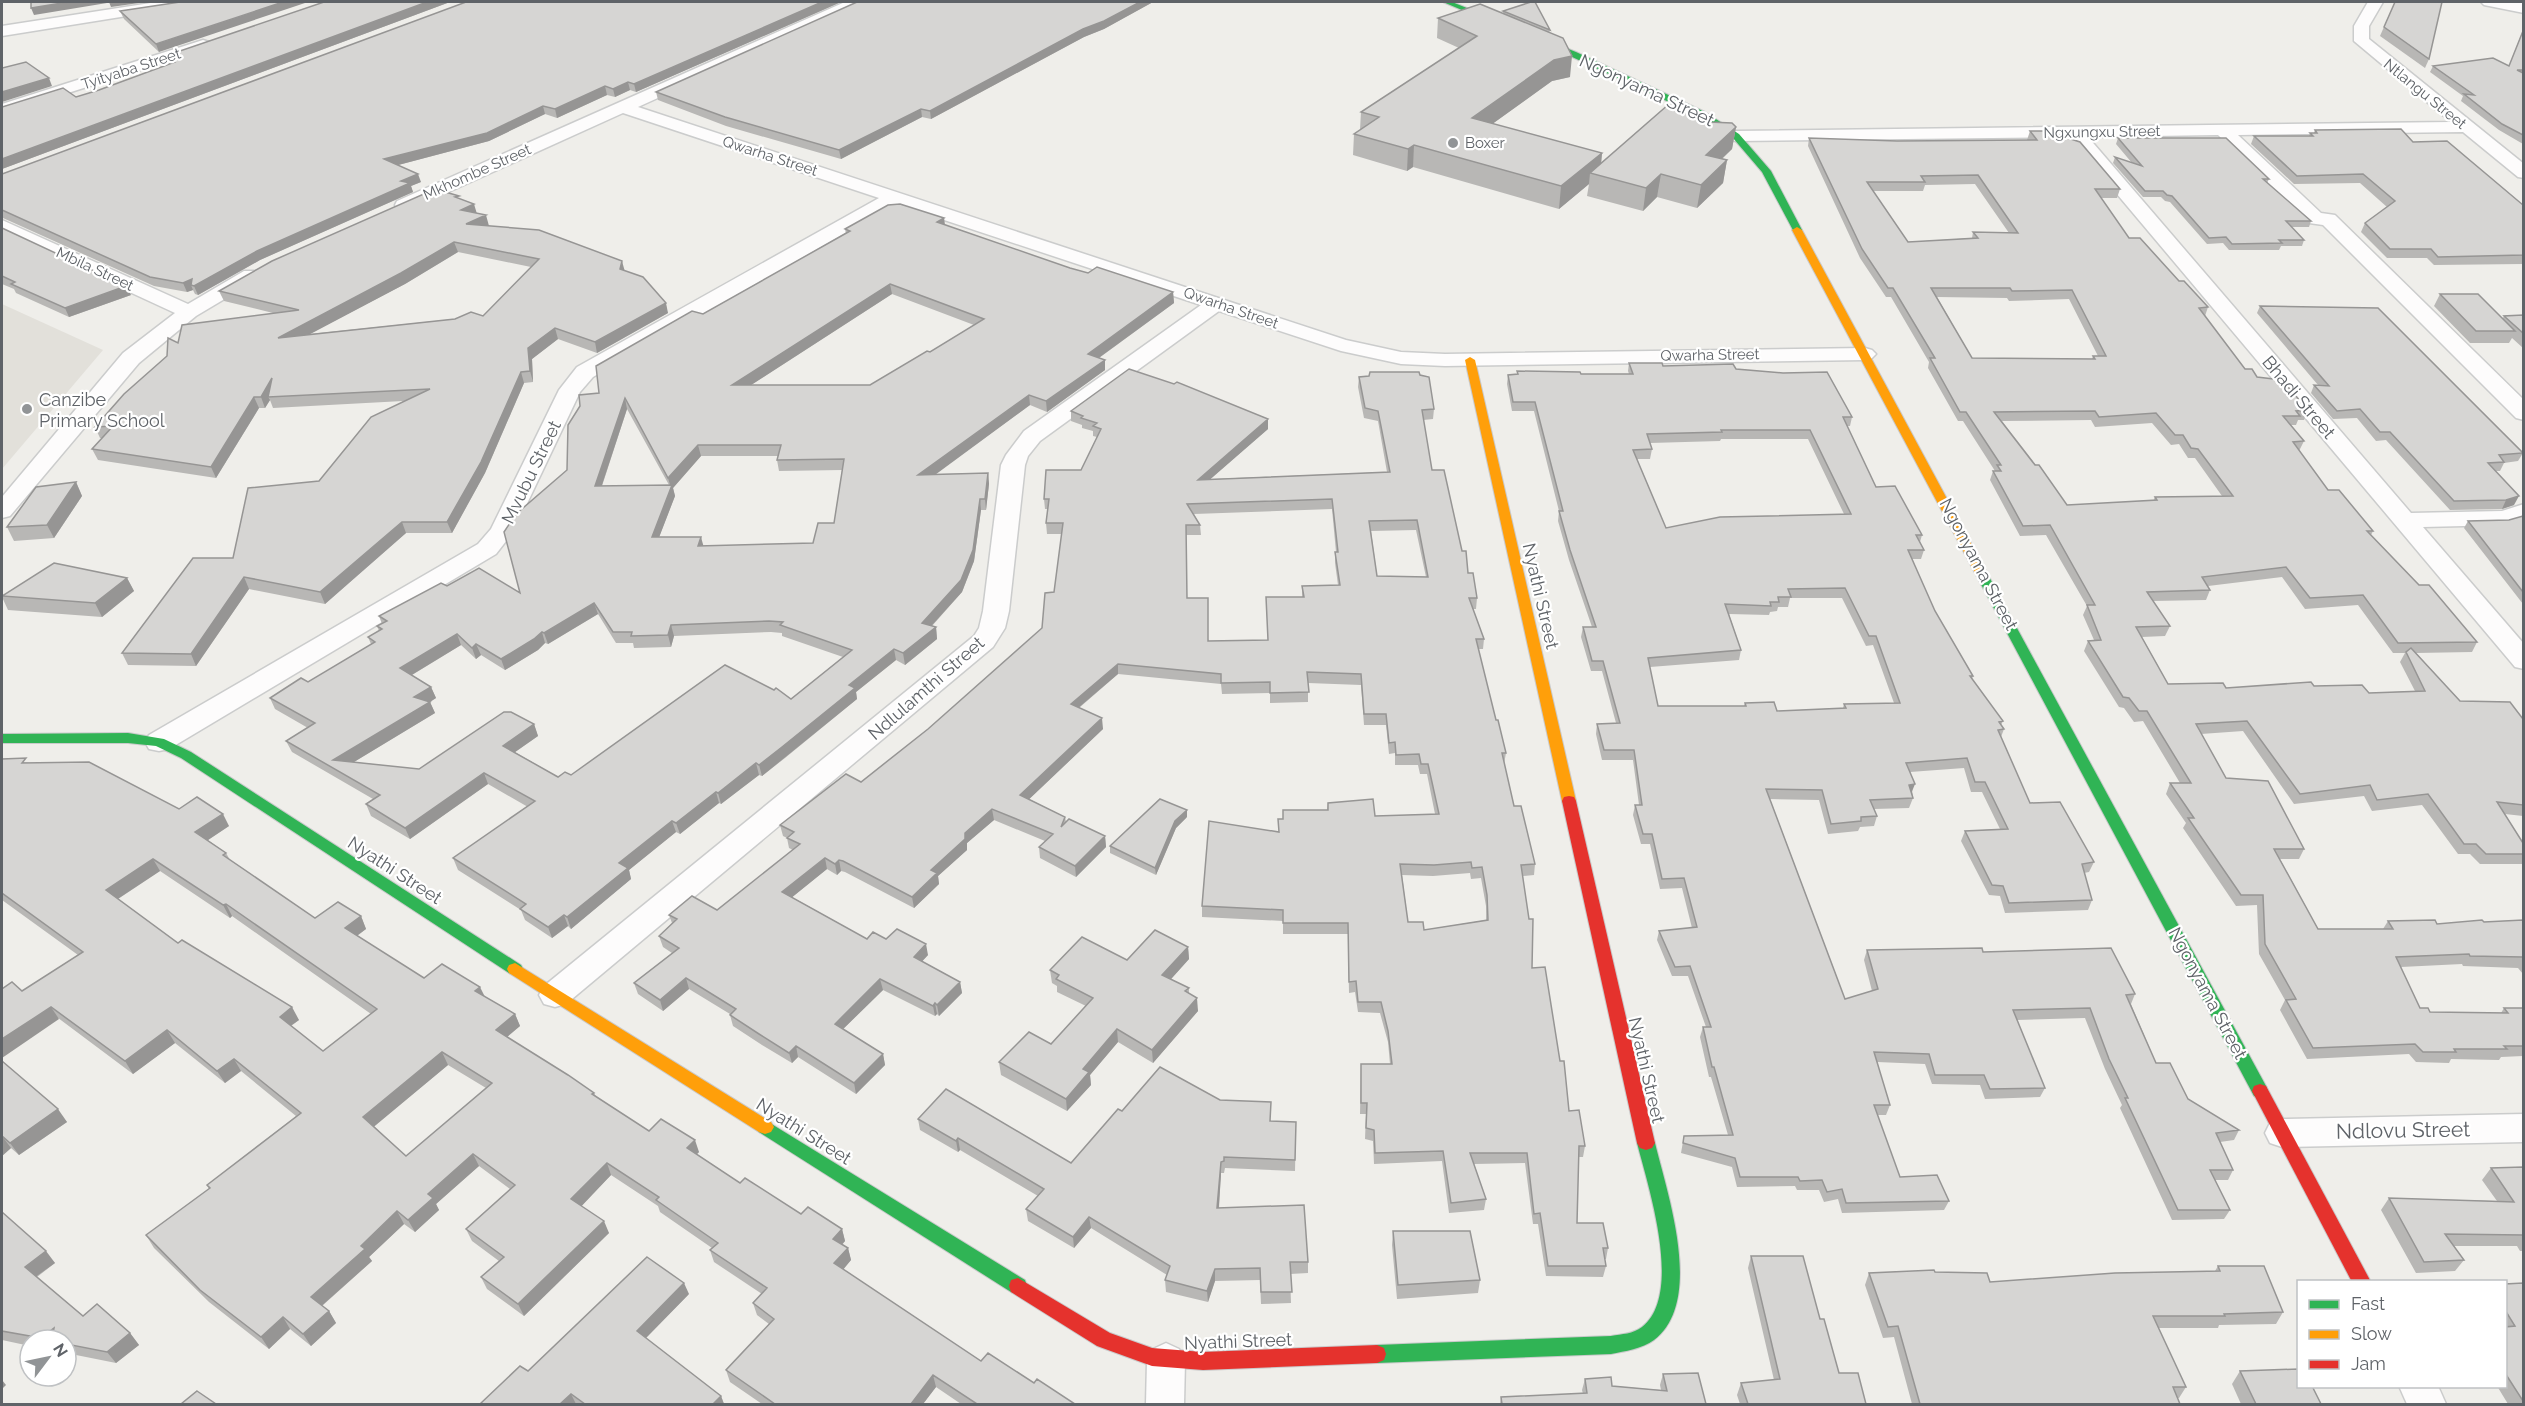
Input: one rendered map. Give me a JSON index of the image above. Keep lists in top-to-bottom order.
{
  "streets": {
    "street": [
      "Tyityaba Street",
      "Ngonyama Street",
      "Ntlangu Street",
      "Ngxungxu Street",
      "Qwarha Street",
      "Mkhombe Street",
      "Mbila Street",
      "Bhadi Street",
      "Mvubu Street",
      "Nyathi Street",
      "Ndlulamthi Street",
      "Ndlovu Street"
    ]
  },
  "crossings": [
    ["Ngonyama Street", "Ngxungxu Street"],
    ["Ngonyama Street", "Qwarha Street"],
    ["Ngonyama Street", "Ndlovu Street"],
    ["Ntlangu Street", "Ngxungxu Street"],
    ["Ngxungxu Street", "Bhadi Street"],
    ["Qwarha Street", "Mkhombe Street"],
    ["Qwarha Street", "Mvubu Street"],
    ["Qwarha Street", "Nyathi Street"],
    ["Qwarha Street", "Ndlulamthi Street"],
    ["Mvubu Street", "Nyathi Street"],
    ["Nyathi Street", "Ndlulamthi Street"]
  ],
  "places": ["Boxer", "Canzibe Primary School"],
  "legend": ["Fast", "Slow", "Jam"],
  "north": "top right"
}
